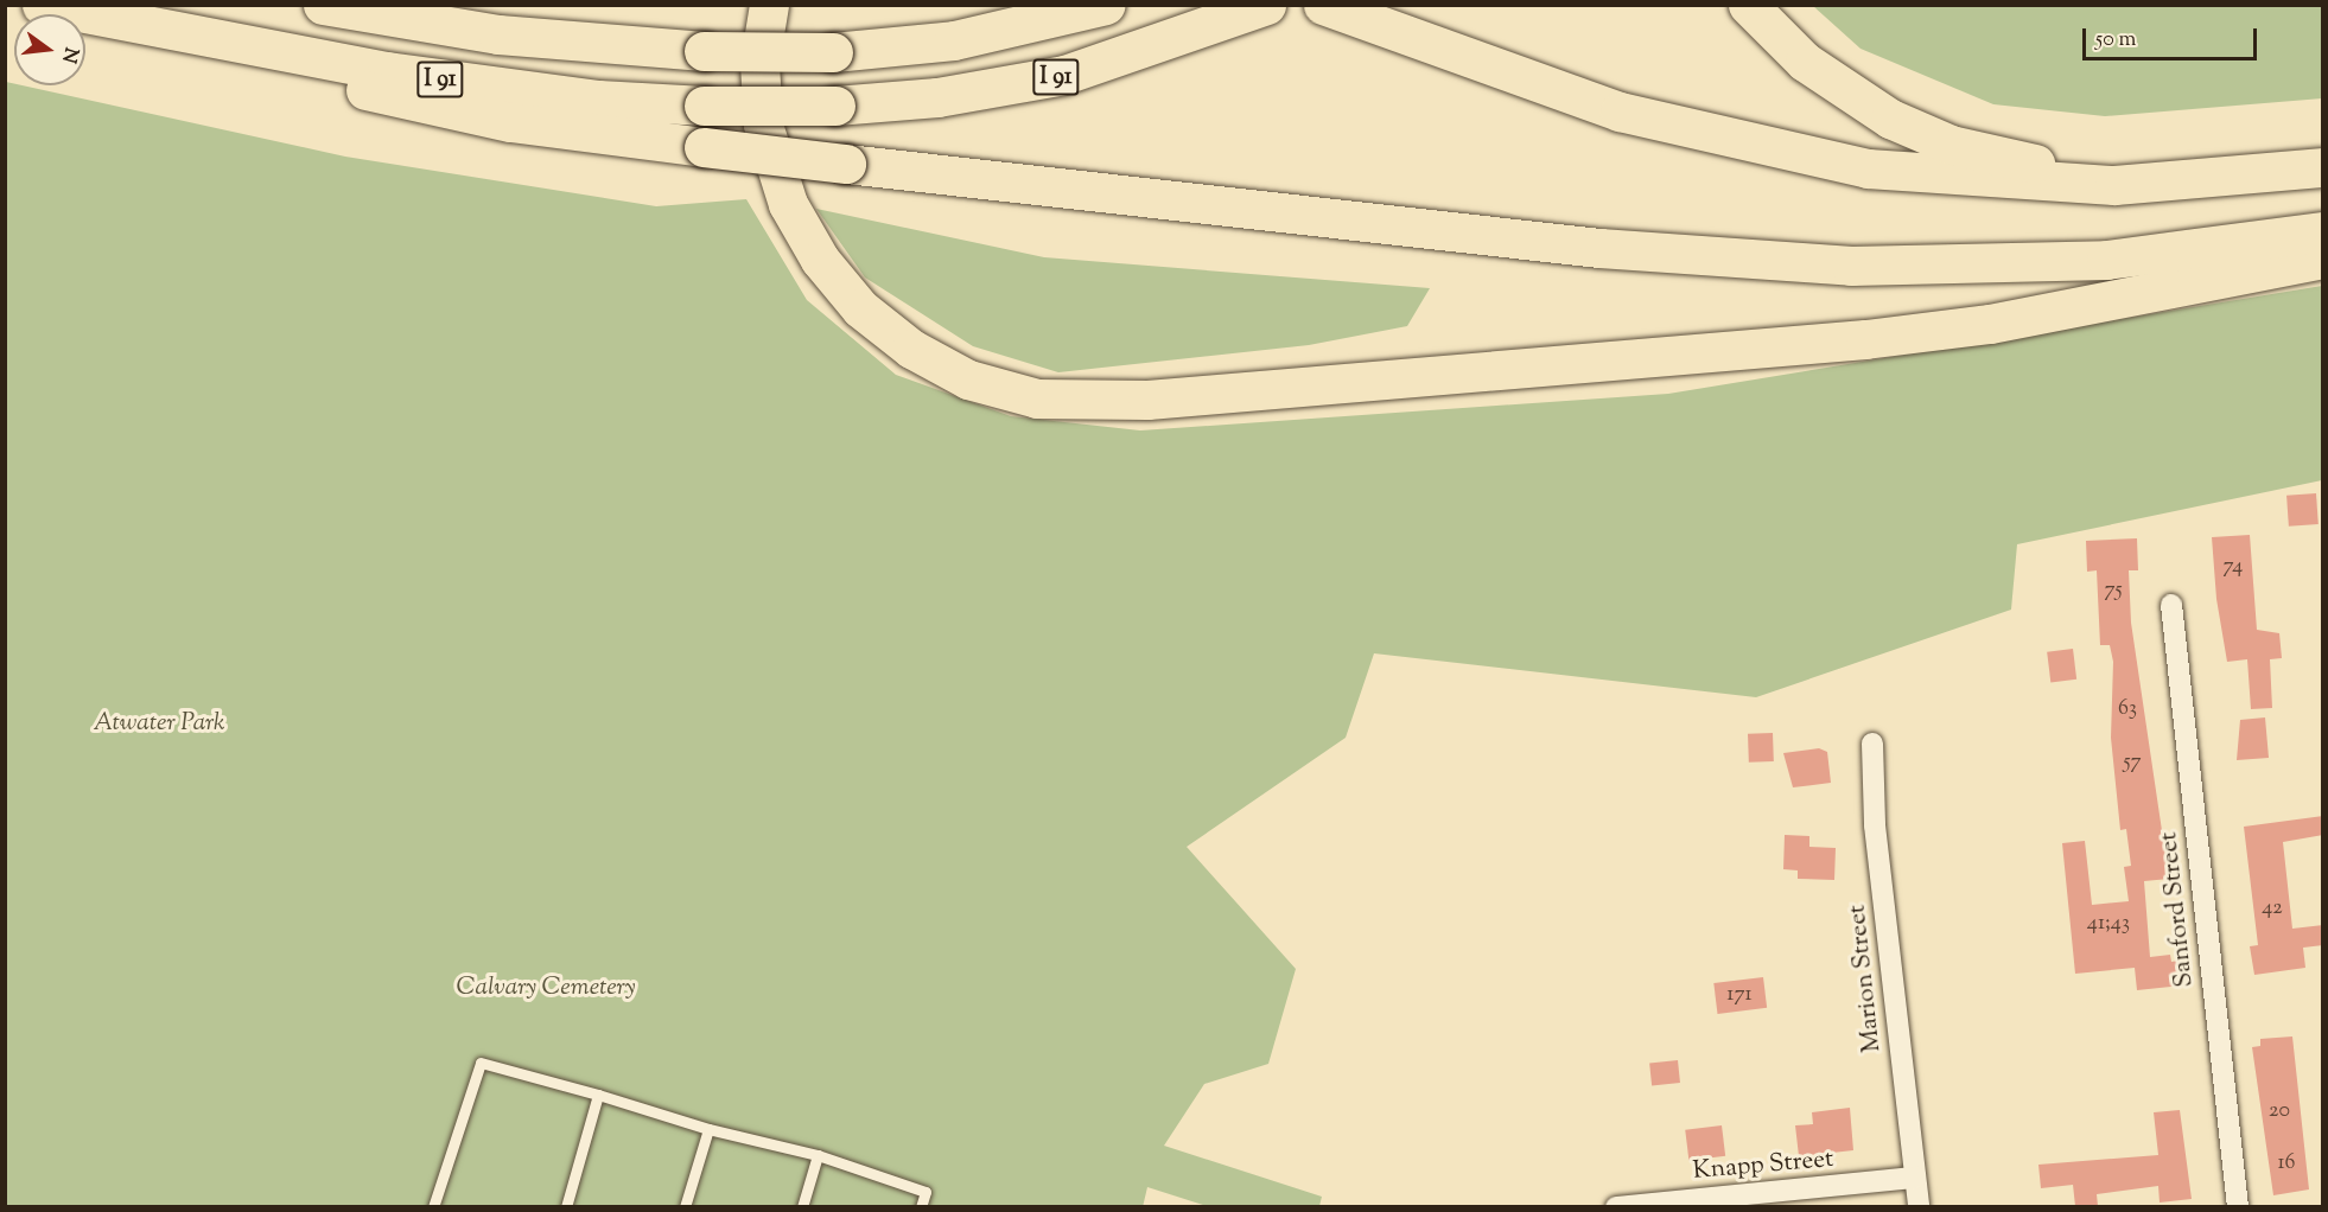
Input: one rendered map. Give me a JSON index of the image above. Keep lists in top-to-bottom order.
{
  "streets": {
    "highway": ["I 91"],
    "street": ["Sanford Street", "Marion Street", "Knapp Street"]
  },
  "crossings": [
    ["Marion Street", "Knapp Street"]
  ],
  "parks": ["Atwater Park", "Calvary Cemetery"],
  "house_numbers": [
    "74",
    "75",
    "63",
    "57",
    "42",
    "41;43",
    "171",
    "20",
    "16"
  ],
  "scale_bar": "50 m",
  "north": "right"
}
